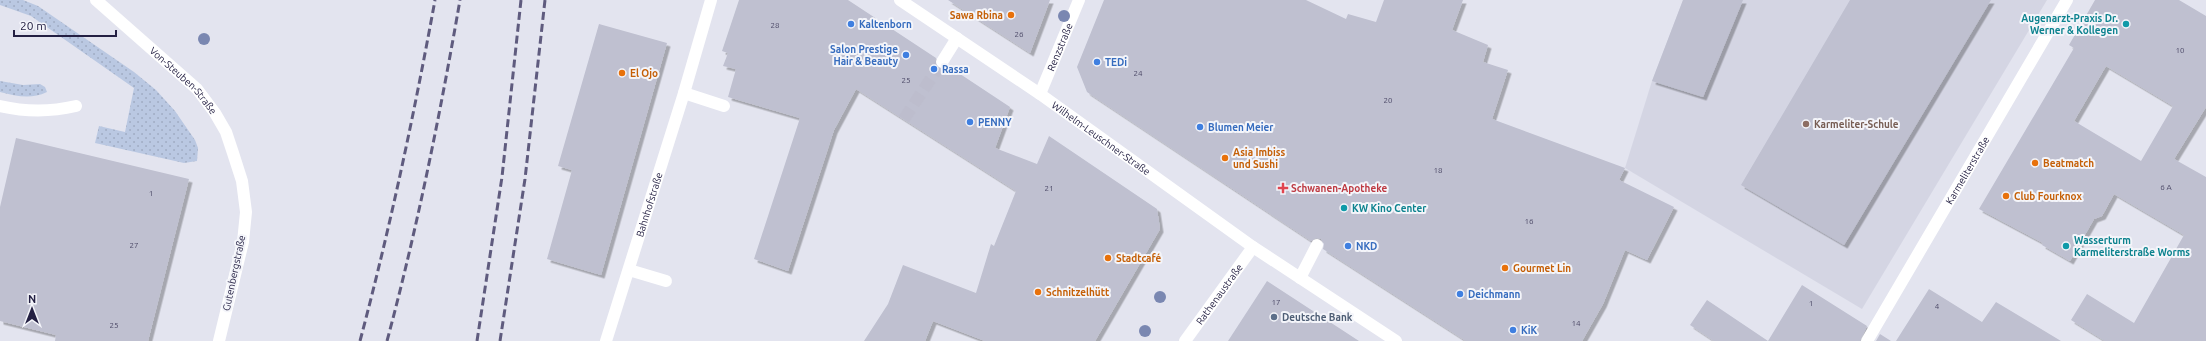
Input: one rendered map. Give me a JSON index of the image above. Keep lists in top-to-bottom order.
{
  "streets": {
    "street": [
      "Renzstraße",
      "Von-Steuben-Straße",
      "Wilhelm-Leuschner-Straße",
      "Karmeliterstraße",
      "Bahnhofstraße",
      "Gutenbergstraße",
      "Rathenaustraße"
    ]
  },
  "crossings": [
    ["Renzstraße", "Wilhelm-Leuschner-Straße"],
    ["Von-Steuben-Straße", "Gutenbergstraße"],
    ["Wilhelm-Leuschner-Straße", "Rathenaustraße"]
  ],
  "places": {
    "other": [
      "Sawa Rbina",
      "Kaltenborn",
      "Augenarzt-Praxis Dr. Werner & Kollegen",
      "Salon Prestige Hair & Beauty",
      "TEDi",
      "Rassa",
      "El Ojo",
      "PENNY",
      "Karmeliter-Schule",
      "Blumen Meier",
      "Asia Imbiss und Sushi",
      "Beatmatch",
      "Club Fourknox",
      "KW Kino Center",
      "NKD",
      "Wasserturm Karmeliterstraße Worms",
      "Stadtcafé",
      "Gourmet Lin",
      "Schnitzelhütt",
      "Deichmann",
      "Deutsche Bank",
      "KiK"
    ],
    "health": ["Schwanen-Apotheke"]
  },
  "house_numbers": [
    "28",
    "26",
    "10",
    "24",
    "25",
    "20",
    "18",
    "6 A",
    "21",
    "1",
    "16",
    "27",
    "17",
    "1",
    "4",
    "14",
    "25"
  ],
  "scale_bar": "20 m",
  "north": "top"
}
